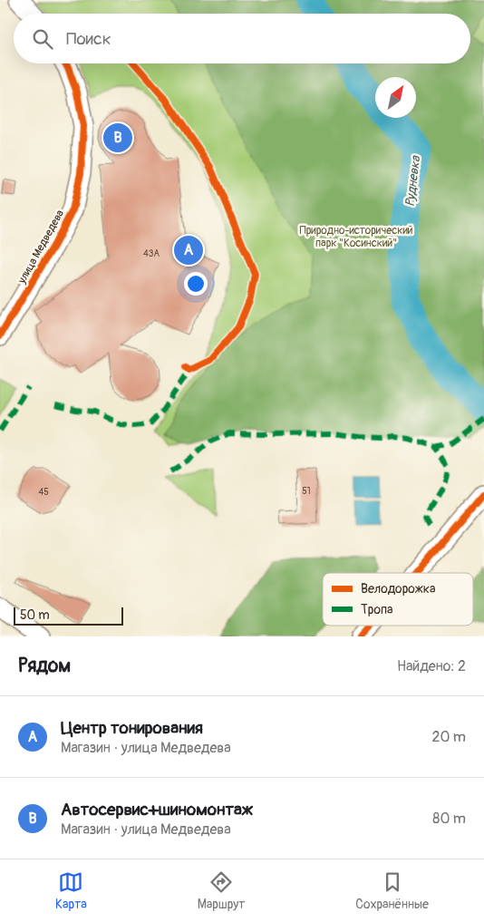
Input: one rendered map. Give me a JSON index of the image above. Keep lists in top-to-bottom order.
{
  "streets": {
    "street": ["улица Медведева"]
  },
  "water": ["Рудневка"],
  "parks": ["Природно-исторический парк \"Косинский\""],
  "house_numbers": ["43А", "51", "45"],
  "legend": ["Велодорожка", "Тропа"],
  "scale_bar": "50 m",
  "north": "top right",
  "page": {
    "search": "Поиск",
    "pins": ["B", "A"],
    "scale": "50 m",
    "heading": ["Рядом", "Найдено: 2"],
    "list": [
      {
        "mark": "A",
        "name": "Центр тонирования",
        "note": "Магазин · улица Медведева",
        "value": "20 m"
      },
      {
        "mark": "B",
        "name": "Автосервис+шиномонтаж",
        "note": "Магазин · улица Медведева",
        "value": "80 m"
      }
    ],
    "nav": ["Карта", "Маршрут", "Сохранённые"]
  }
}
